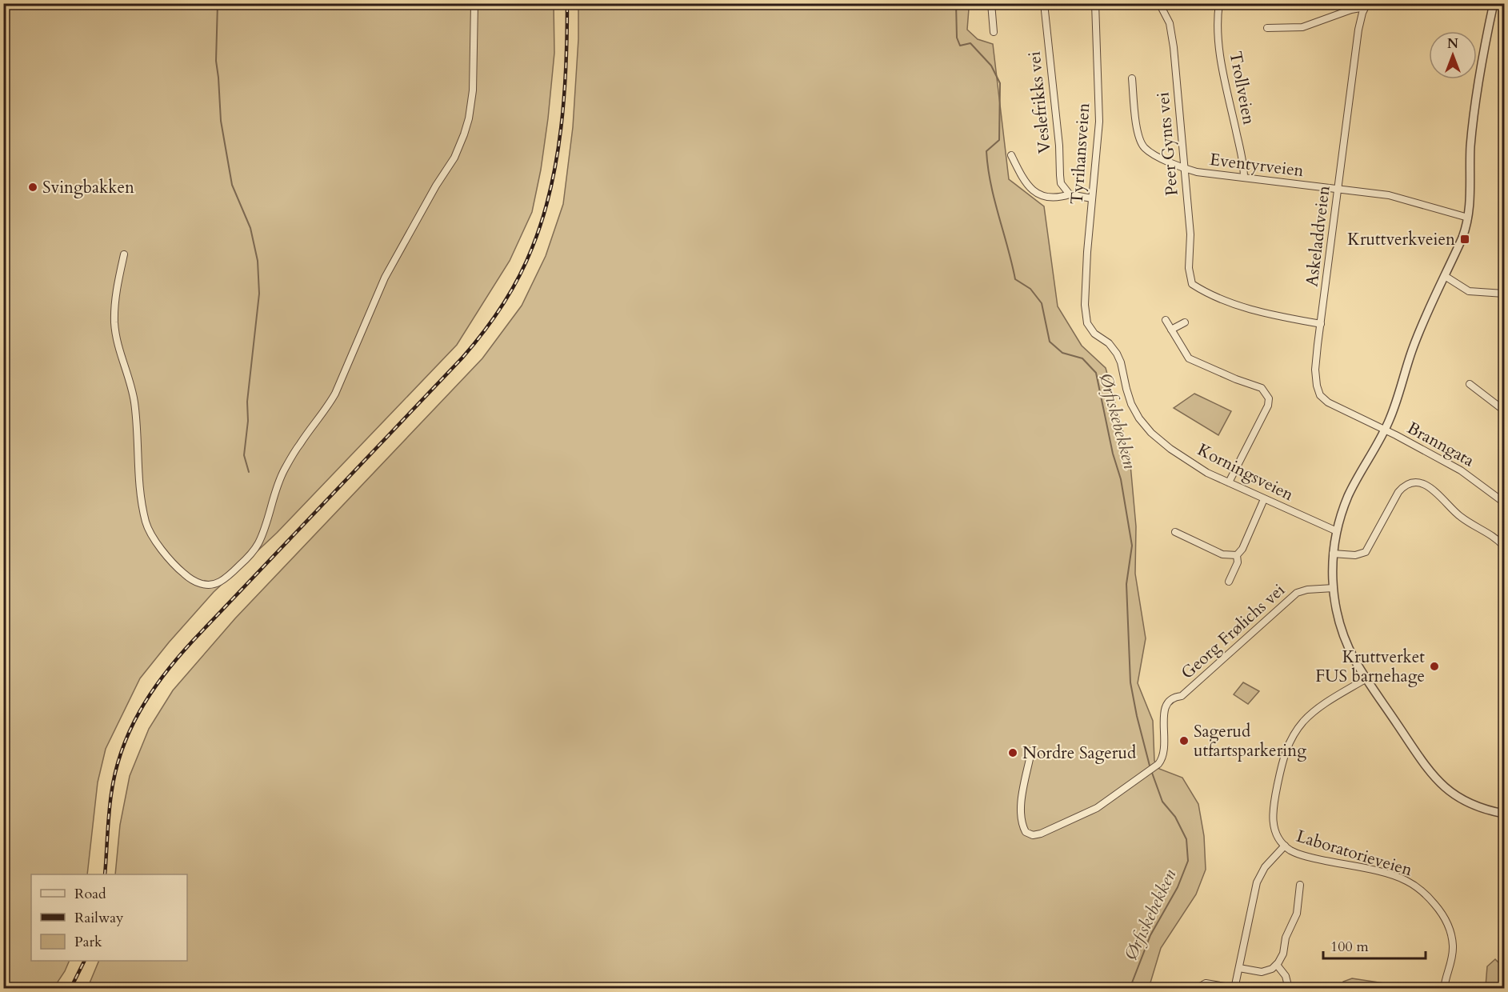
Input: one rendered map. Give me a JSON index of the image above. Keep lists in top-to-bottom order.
{
  "streets": {
    "street": [
      "Trollveien",
      "Veslefrikks vei",
      "Peer Gynts vei",
      "Tyrihansveien",
      "Eventyrveien",
      "Askeladdveien",
      "Branngata",
      "Korningsveien",
      "Georg Frølichs vei",
      "Laboratorieveien"
    ]
  },
  "crossings": [
    ["Trollveien", "Eventyrveien"],
    ["Veslefrikks vei", "Tyrihansveien"],
    ["Peer Gynts vei", "Eventyrveien"],
    ["Peer Gynts vei", "Askeladdveien"],
    ["Tyrihansveien", "Korningsveien"],
    ["Eventyrveien", "Askeladdveien"],
    ["Askeladdveien", "Branngata"]
  ],
  "water": ["Ørfiskebekken"],
  "places": {
    "other": [
      "Svingbakken",
      "Kruttverket FUS barnehage",
      "Sagerud utfartsparkering",
      "Nordre Sagerud"
    ],
    "transit": ["Kruttverkveien"]
  },
  "legend": ["Road", "Railway", "Park"],
  "scale_bar": "100 m",
  "north": "top"
}
